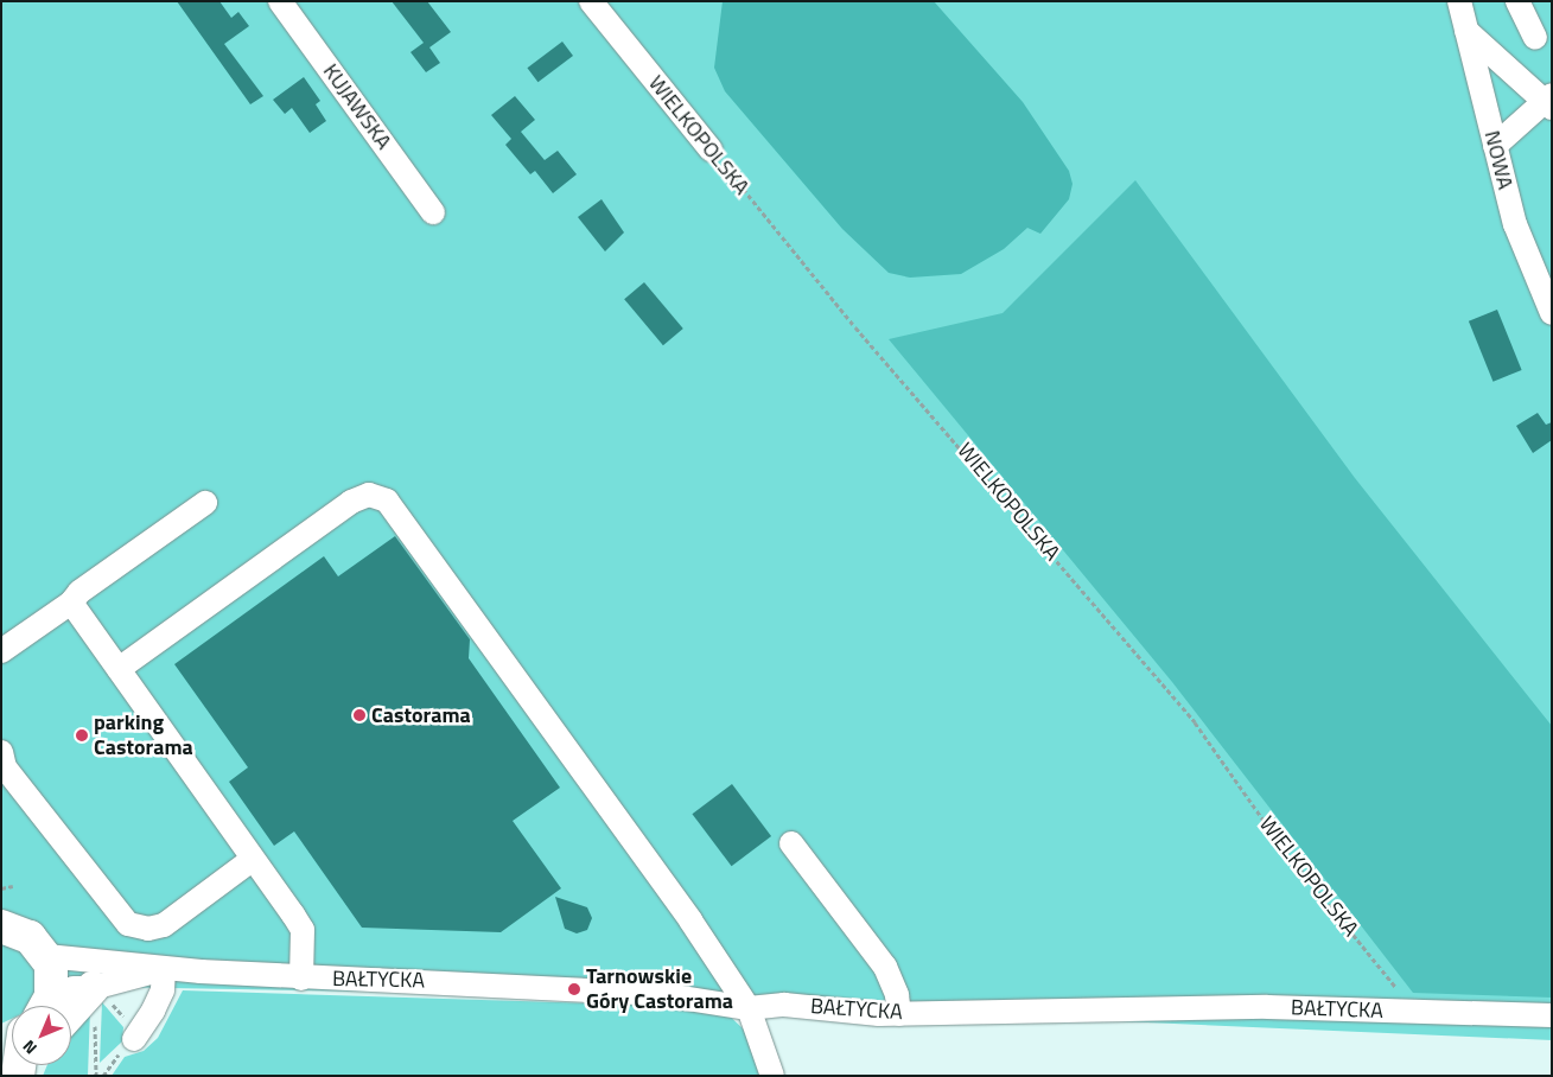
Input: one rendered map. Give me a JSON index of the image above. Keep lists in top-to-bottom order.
{
  "streets": {
    "street": [
      "KUJAWSKA",
      "WIELKOPOLSKA",
      "NOWA",
      "BAŁTYCKA"
    ]
  },
  "crossings": [
    ["WIELKOPOLSKA", "BAŁTYCKA"]
  ],
  "places": ["Castorama", "parking Castorama", "Tarnowskie Góry Castorama"],
  "north": "bottom left"
}
